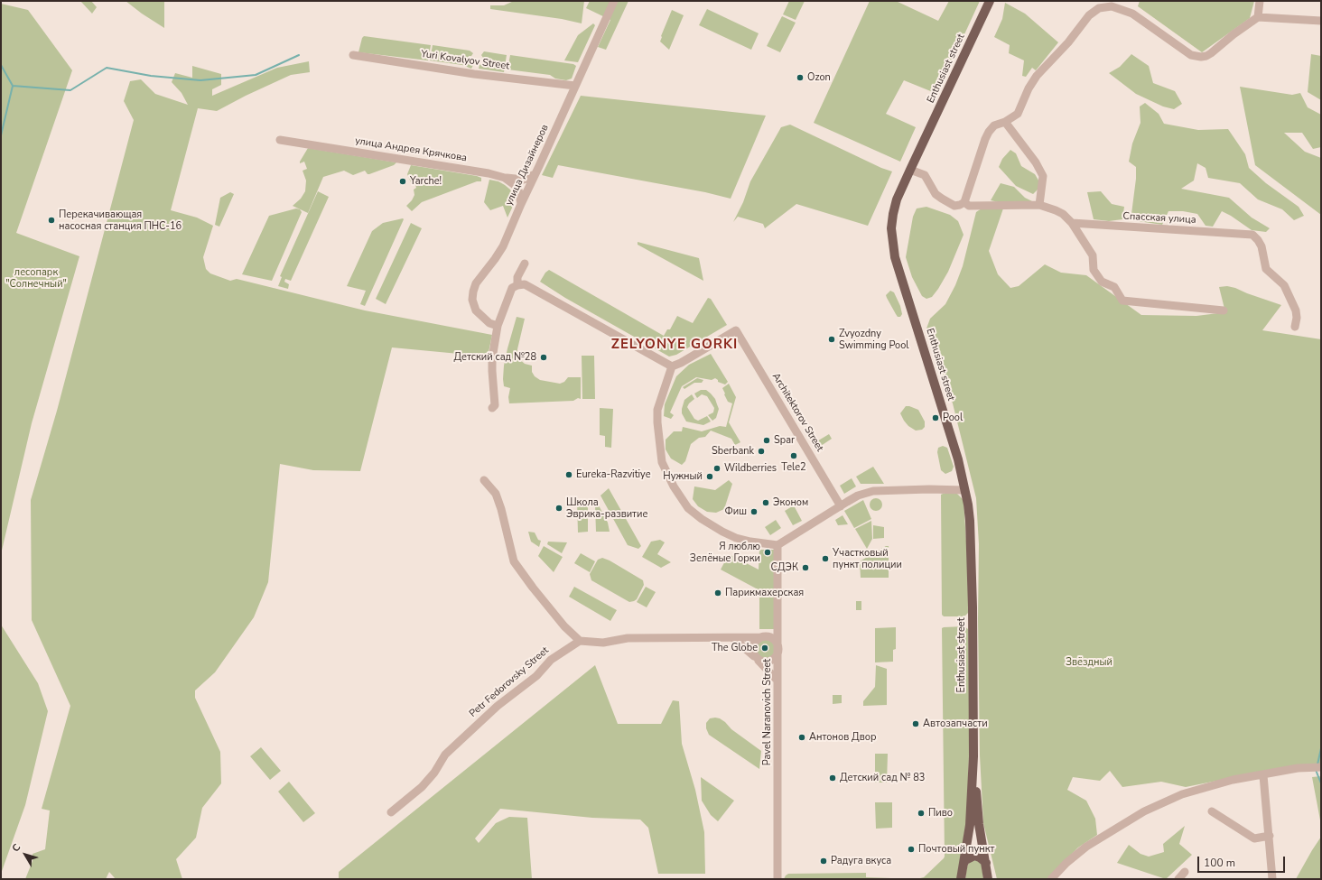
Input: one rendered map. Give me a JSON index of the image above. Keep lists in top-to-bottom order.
{
  "streets": {
    "main road": ["Enthusiast street"],
    "street": [
      "Yuri Kovalyov Street",
      "улица Андрея Крячкова",
      "улица Дизайнеров",
      "Спасская улица",
      "Architektorov Street",
      "Petr Fedorovsky Street",
      "Pavel Naranovich Street"
    ]
  },
  "crossings": [
    ["Yuri Kovalyov Street", "улица Дизайнеров"],
    ["улица Андрея Крячкова", "улица Дизайнеров"]
  ],
  "districts": ["ZELYONYE GORKI"],
  "parks": ["лесопарк \"Солнечный\"", "Звёздный"],
  "places": [
    "Ozon",
    "Yarche!",
    "Перекачивающая насосная станция ПНС-16",
    "Zvyozdny Swimming Pool",
    "Детский сад №28",
    "Pool",
    "Spar",
    "Sberbank",
    "Tele2",
    "Wildberries",
    "Eureka-Razvitiye",
    "Нужный",
    "Эконом",
    "Школа Эврика-развитие",
    "Фиш",
    "Я люблю Зелёные Горки",
    "Участковый пункт полиции",
    "СДЭК",
    "Парикмахерская",
    "The Globe",
    "Автозапчасти",
    "Антонов Двор",
    "Детский сад № 83",
    "Пиво",
    "Почтовый пункт",
    "Радуга вкуса"
  ],
  "scale_bar": "100 m",
  "north": "top left"
}
